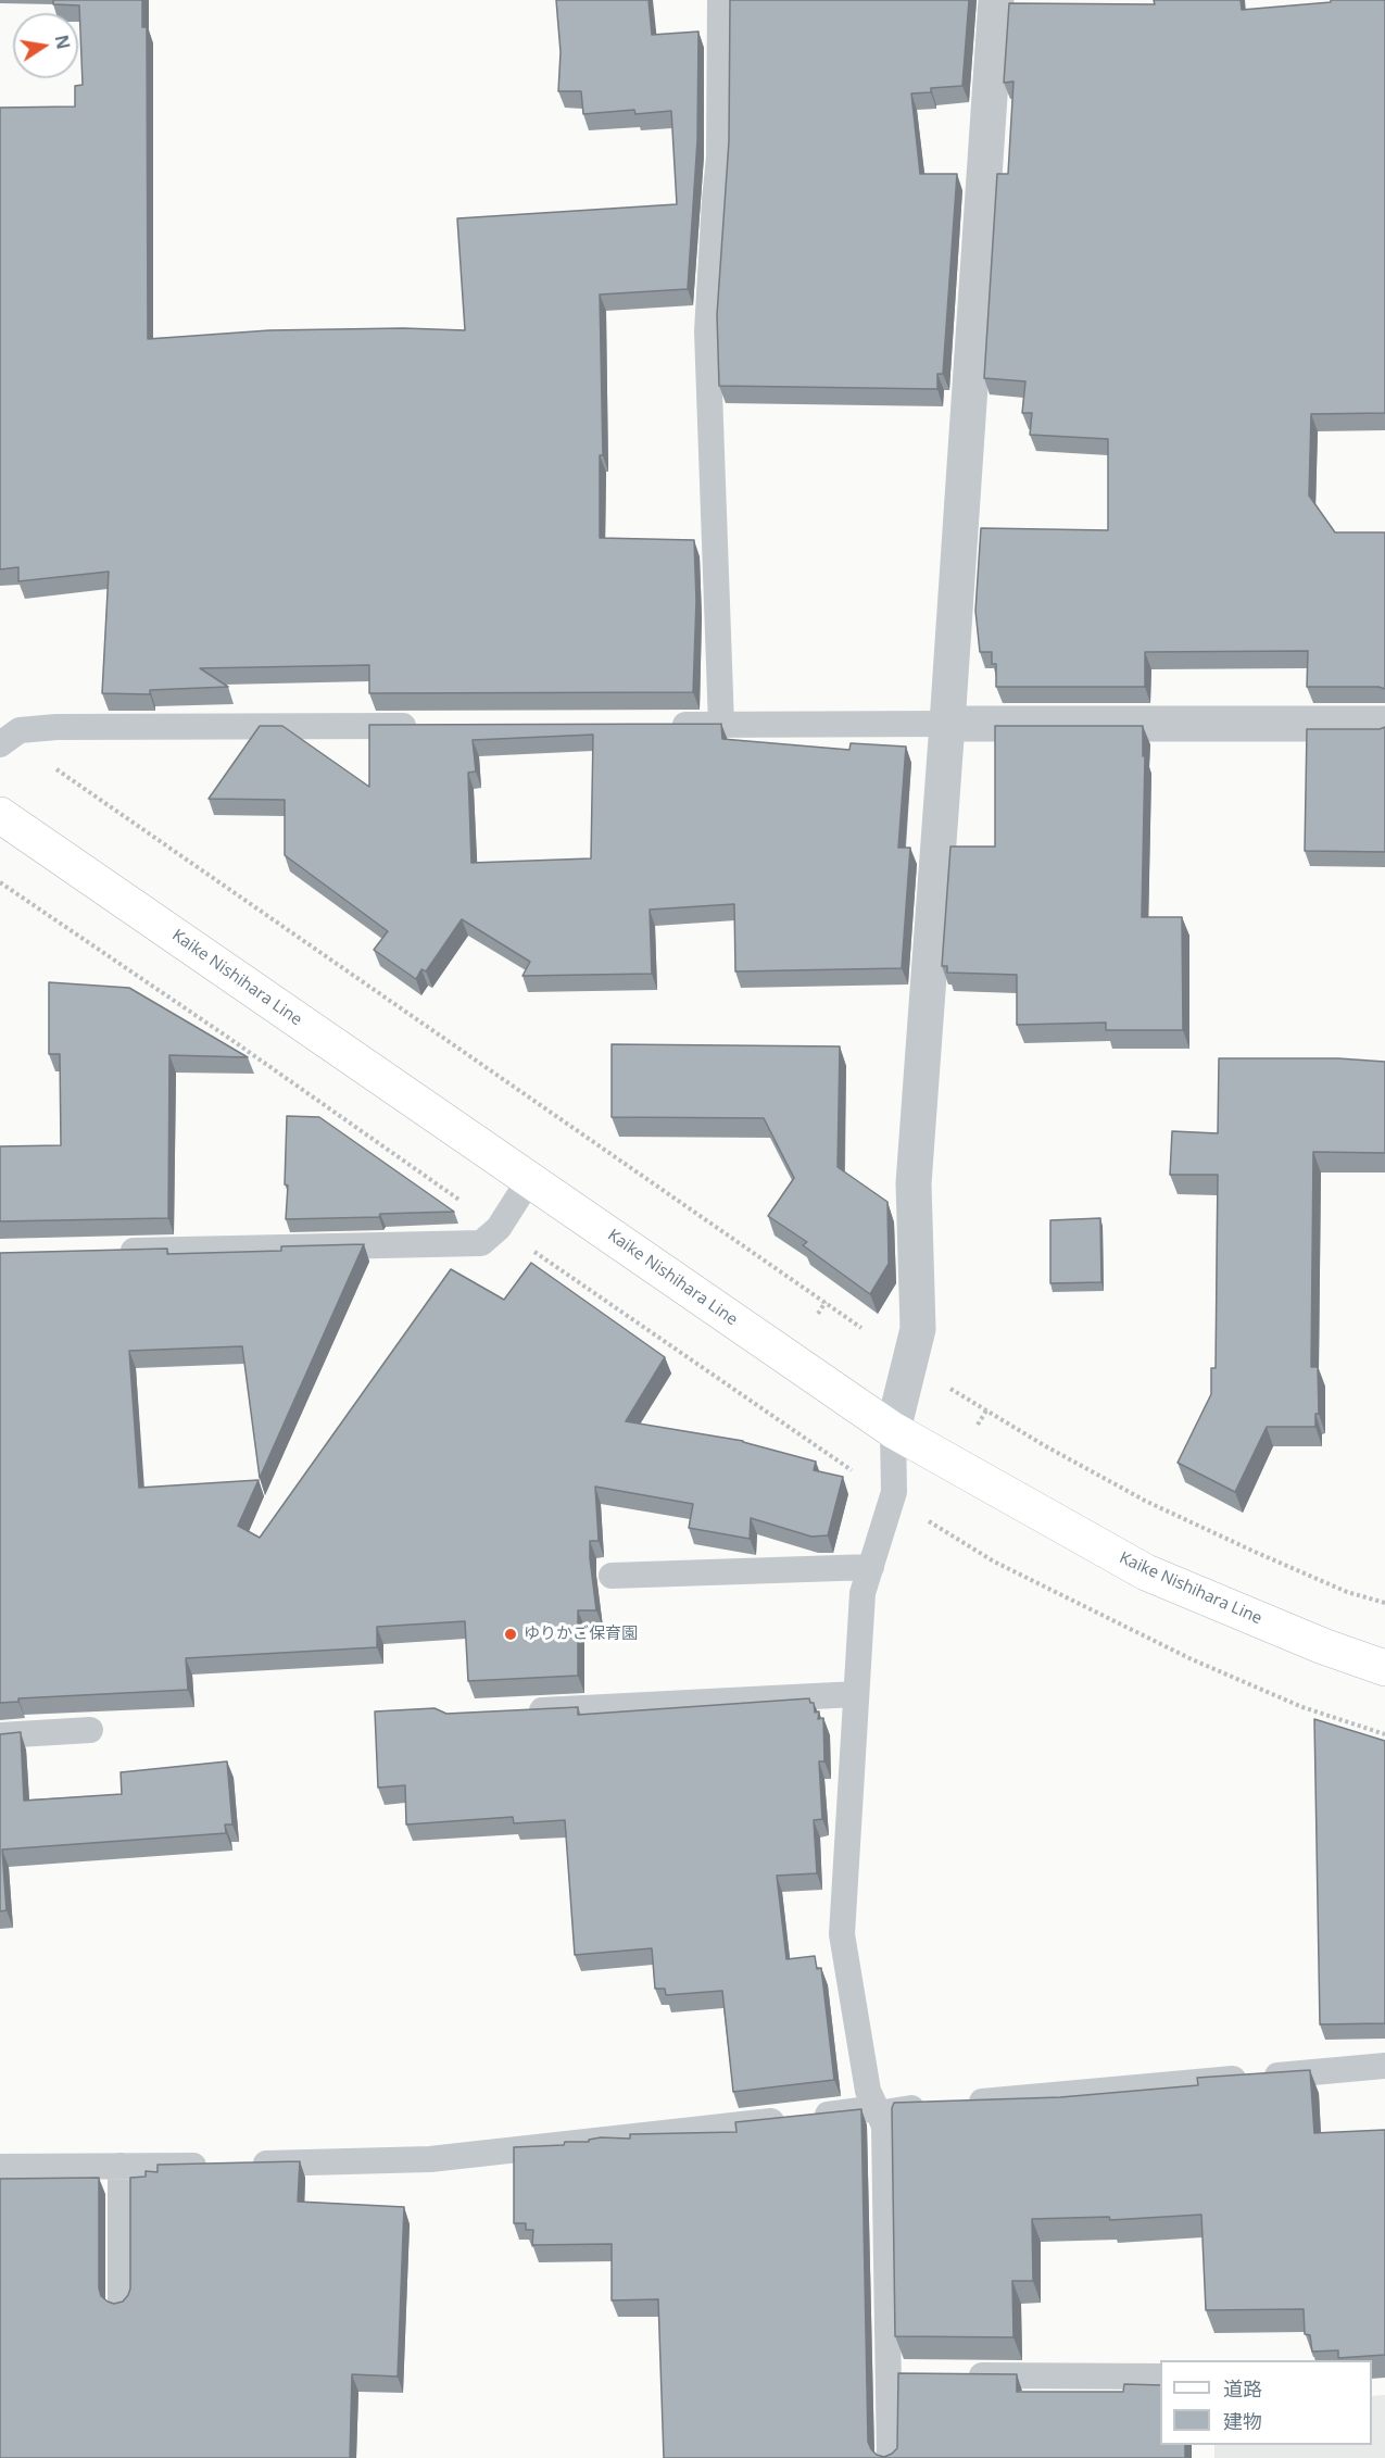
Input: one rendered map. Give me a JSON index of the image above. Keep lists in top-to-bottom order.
{
  "streets": {
    "main road": ["Kaike Nishihara Line"]
  },
  "places": ["ゆりかご保育園"],
  "legend": ["道路", "建物"],
  "north": "right"
}
